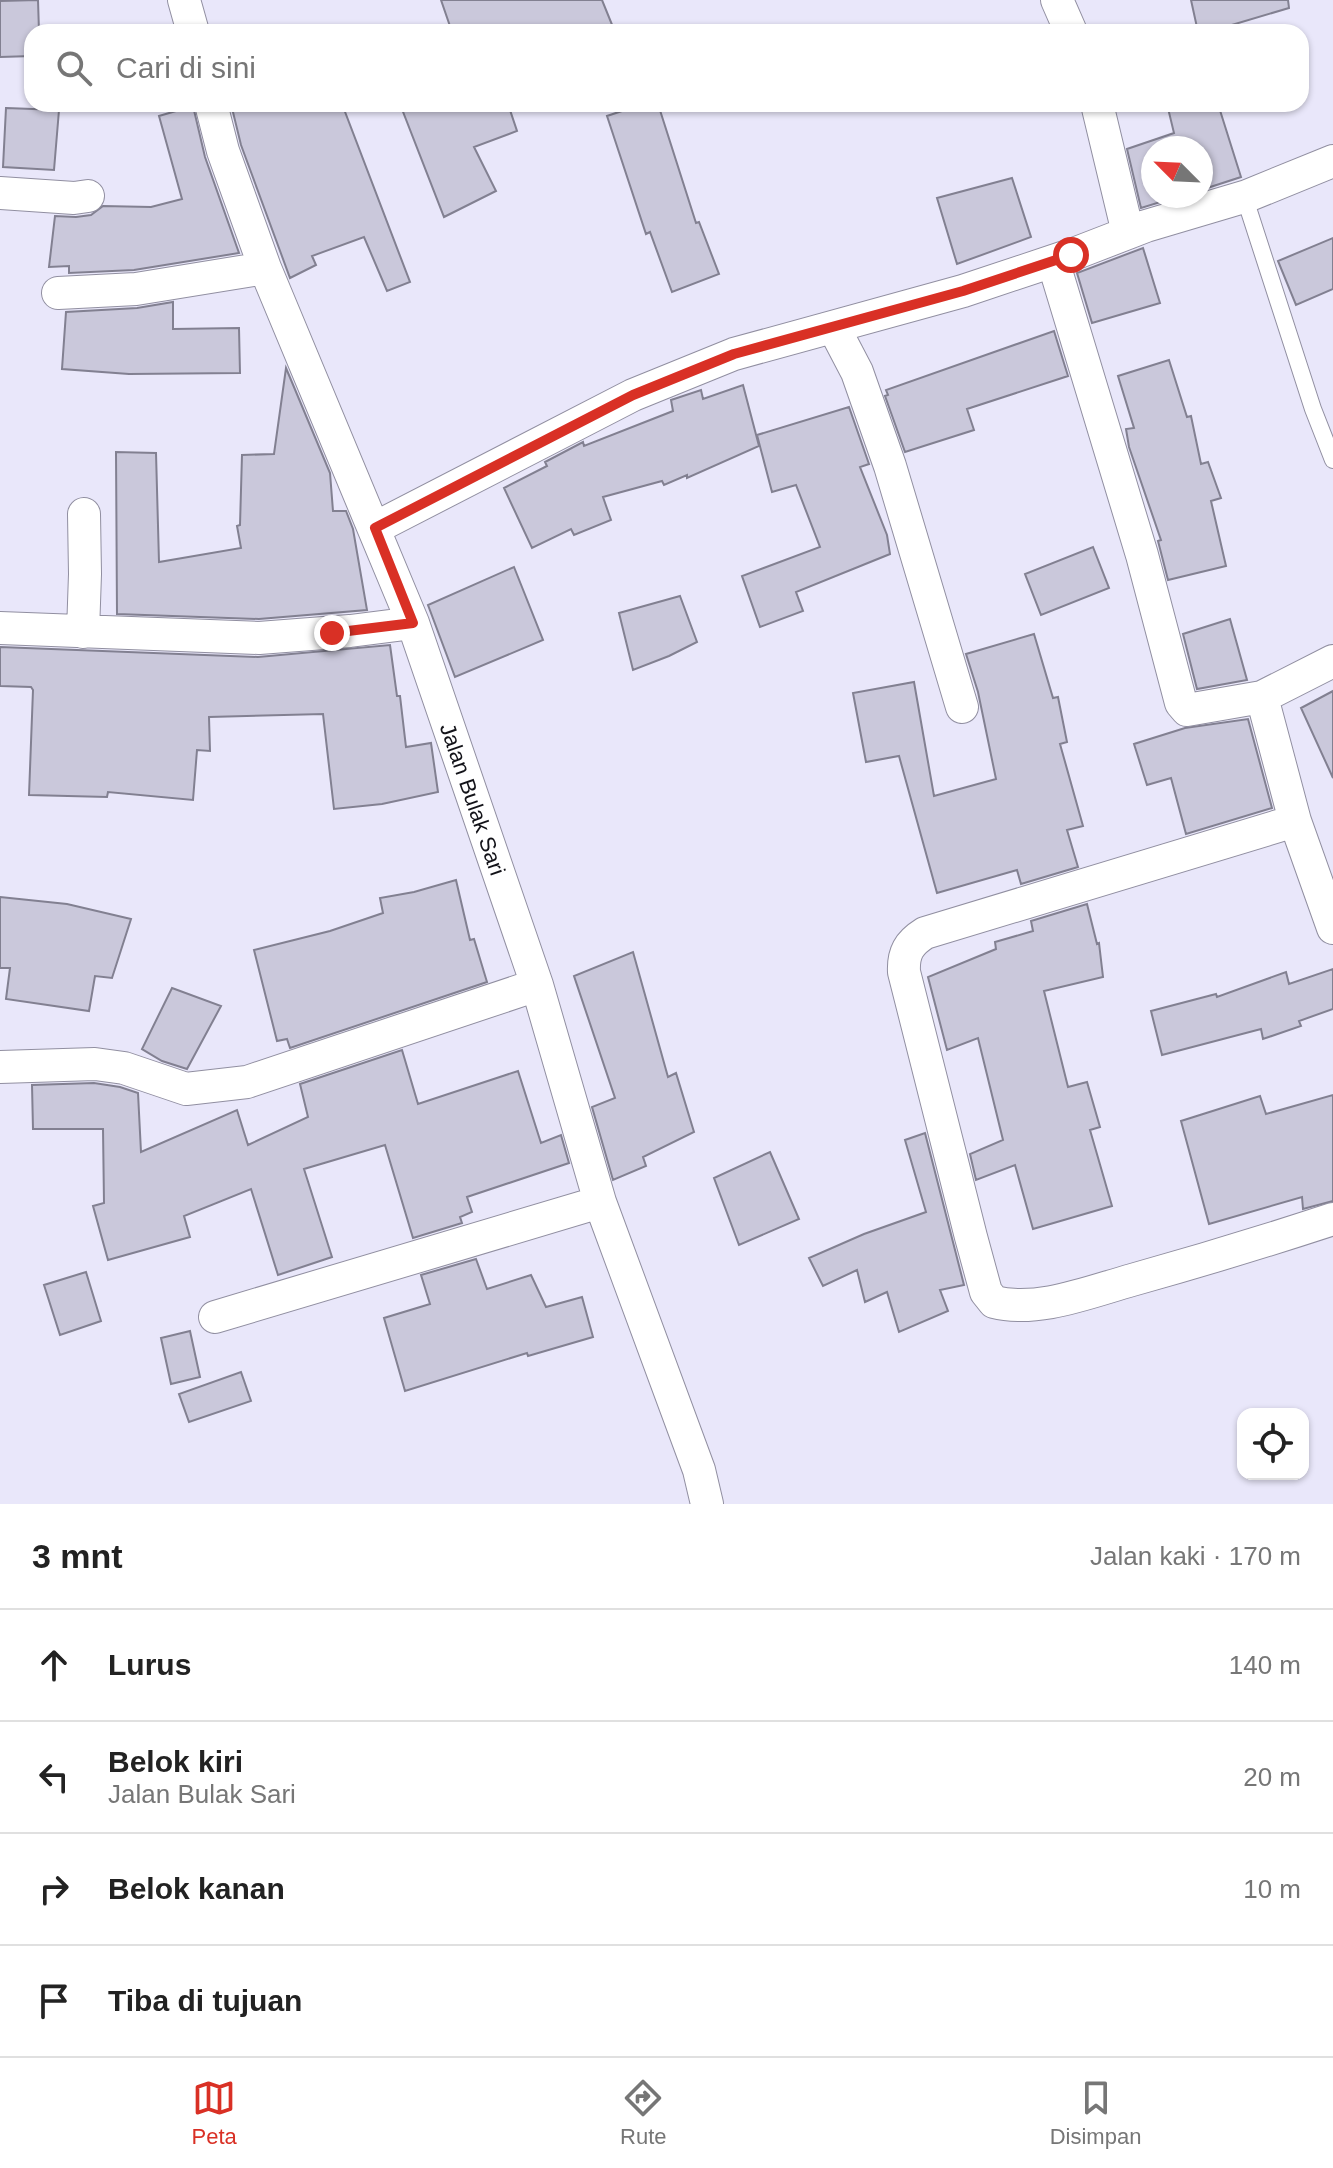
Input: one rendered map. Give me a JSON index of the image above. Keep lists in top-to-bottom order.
{
  "streets": {
    "street": ["Jalan Bulak Sari"]
  },
  "north": "top left",
  "page": {
    "search": "Cari di sini",
    "heading": ["3 mnt", "Jalan kaki · 170 m"],
    "list": [
      ["Lurus", "140 m"],
      ["Belok kiri", "Jalan Bulak Sari", "20 m"],
      ["Belok kanan", "10 m"],
      "Tiba di tujuan"
    ],
    "nav": ["Peta", "Rute", "Disimpan"]
  }
}
